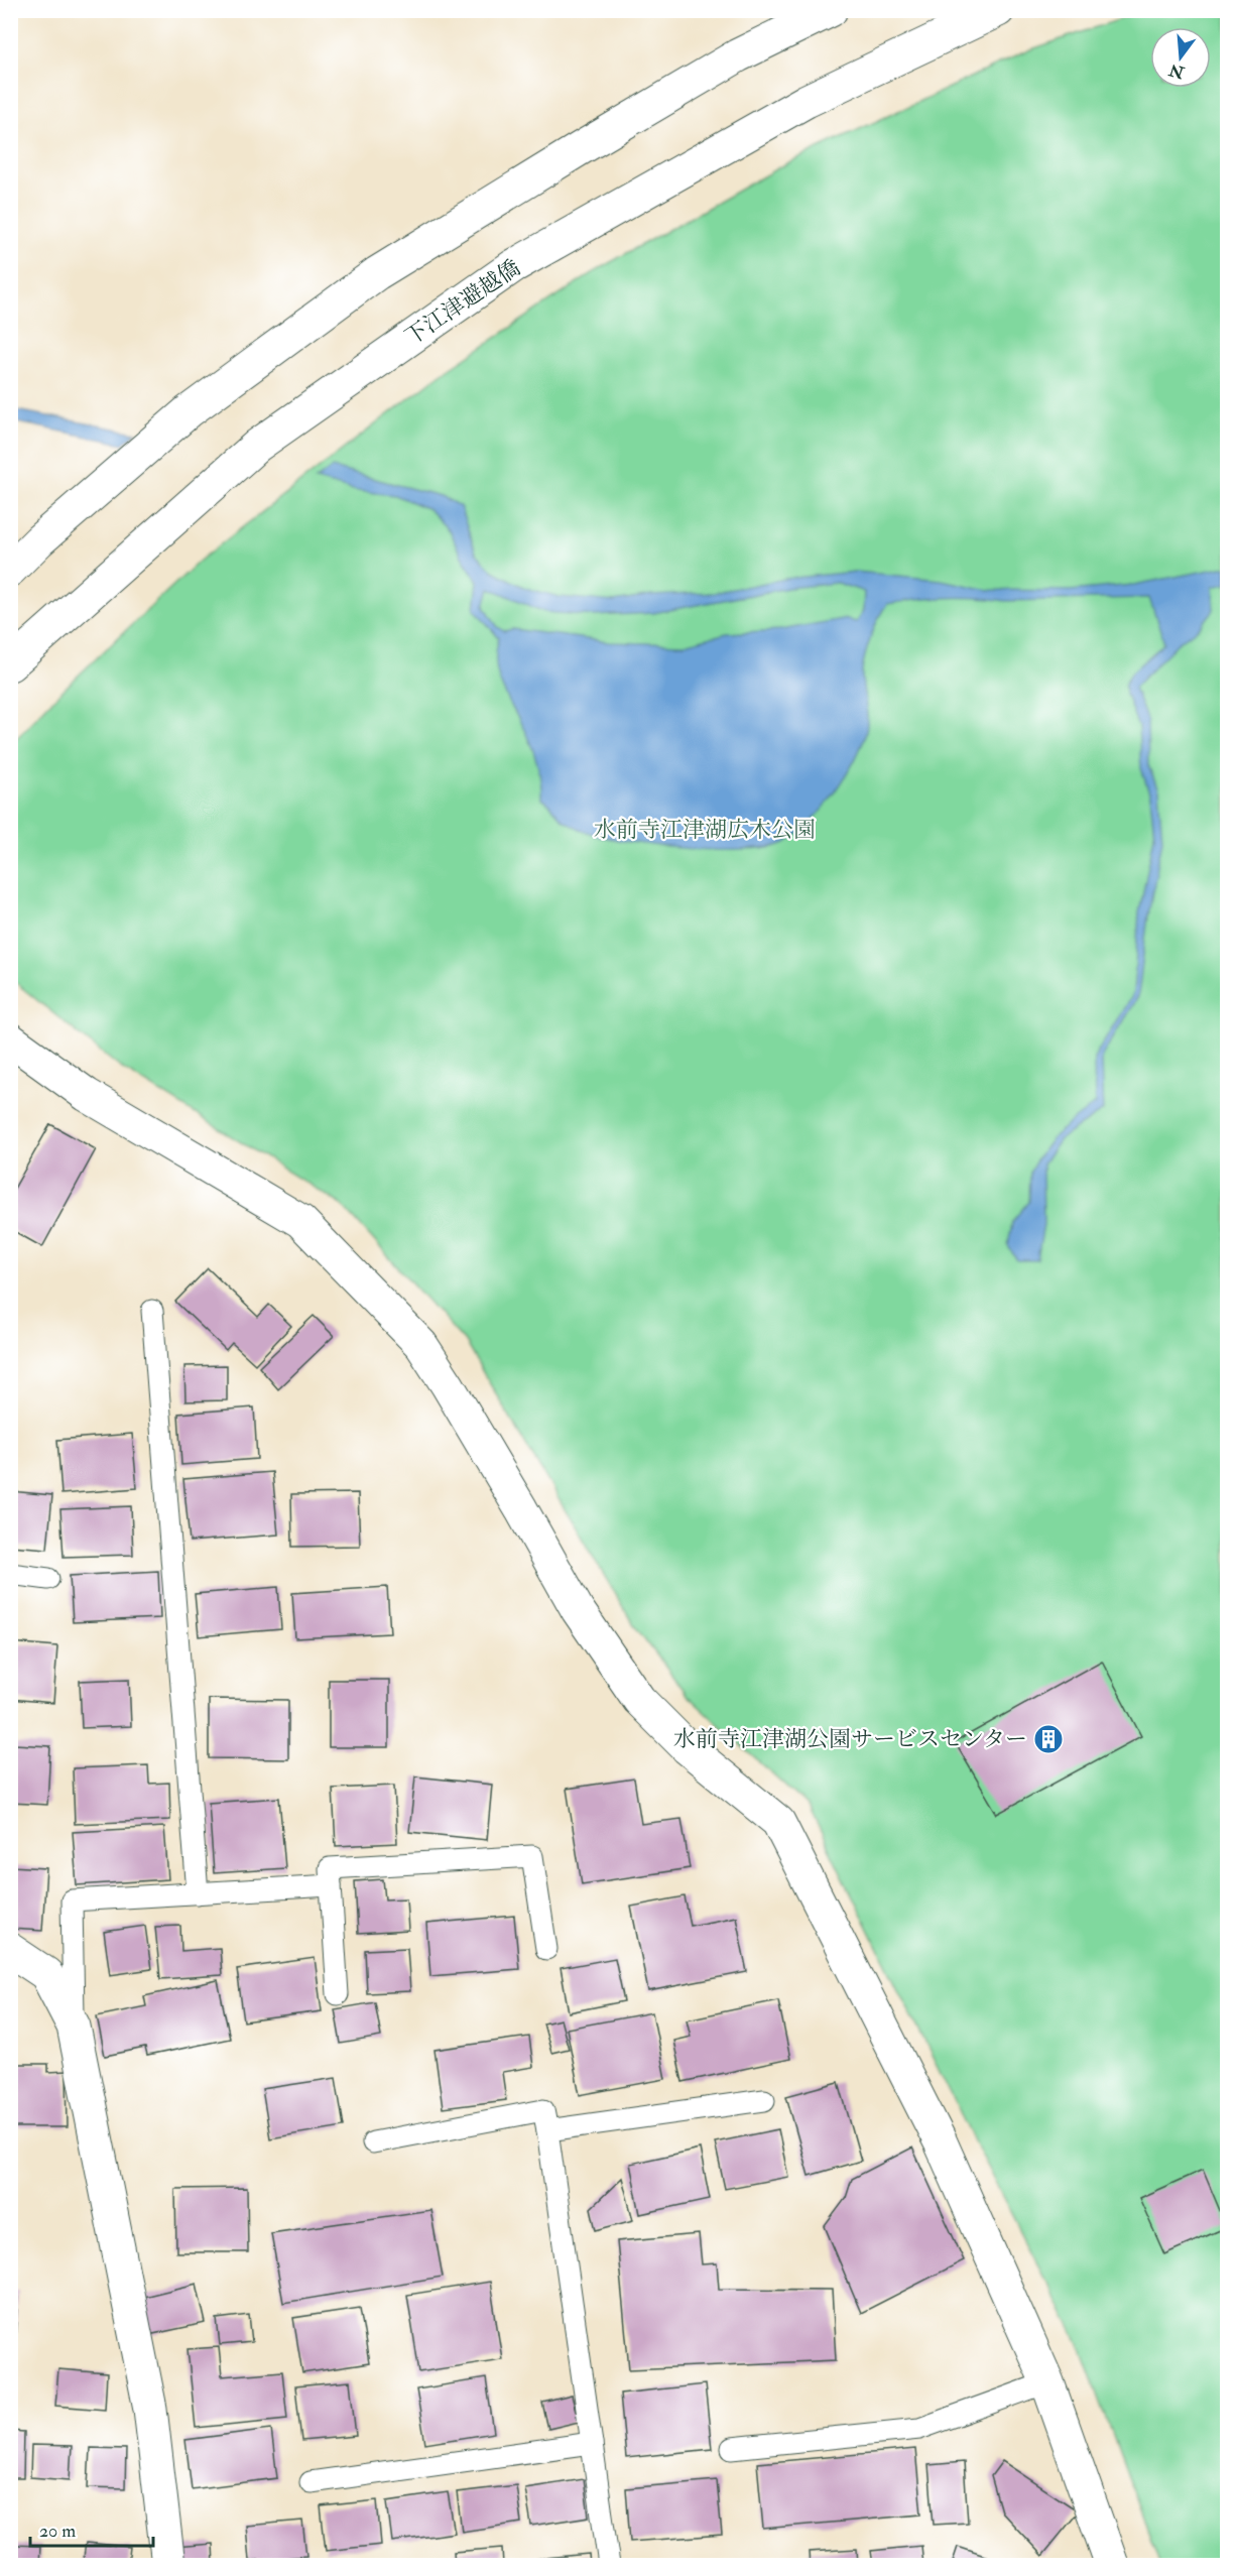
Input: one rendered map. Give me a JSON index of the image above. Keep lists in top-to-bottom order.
{
  "streets": {
    "street": ["下江津避越僑"]
  },
  "parks": ["水前寺江津湖広木公園"],
  "places": {
    "building": ["水前寺江津湖公園サービスセンター"]
  },
  "scale_bar": "20 m",
  "north": "bottom"
}
